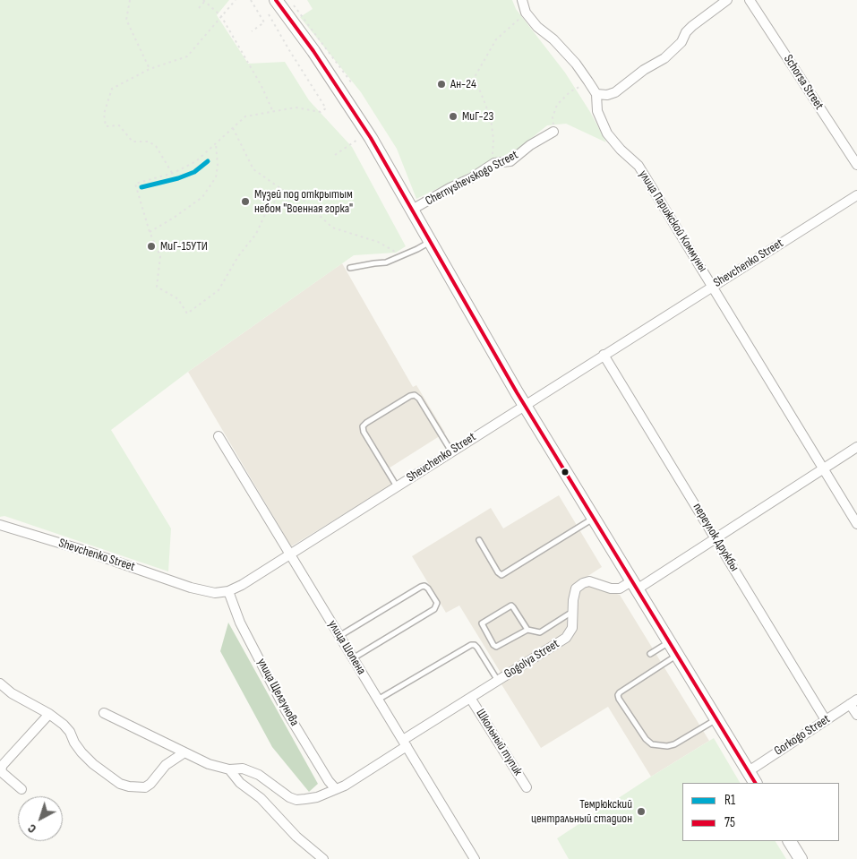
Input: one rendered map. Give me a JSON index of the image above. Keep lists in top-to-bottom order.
{
  "streets": {
    "street": [
      "Schorsa Street",
      "Chernyshevskogo Street",
      "улица Парижской Коммуны",
      "Shevchenko Street",
      "переулок Дружбы",
      "улица Шопена",
      "Gogolya Street",
      "улица Щелгунова",
      "Gorkogo Street",
      "Школьный тупик"
    ]
  },
  "crossings": [
    ["улица Парижской Коммуны", "Shevchenko Street"],
    ["улица Парижской Коммуны", "Gogolya Street"],
    ["Shevchenko Street", "переулок Дружбы"],
    ["Shevchenko Street", "улица Шопена"],
    ["Shevchenko Street", "улица Щелгунова"],
    ["переулок Дружбы", "Gogolya Street"],
    ["переулок Дружбы", "Gorkogo Street"],
    ["улица Шопена", "Gogolya Street"],
    ["Gogolya Street", "улица Щелгунова"],
    ["Gogolya Street", "Школьный тупик"]
  ],
  "places": [
    "Ан-24",
    "МиГ-23",
    "Музей под открытым небом \"Военная горка\"",
    "МиГ-15УТИ",
    "Темрюкский центральный стадион"
  ],
  "lines": ["transit line 75", "transit line R1"],
  "legend": ["R1", "75"],
  "north": "bottom left"
}
